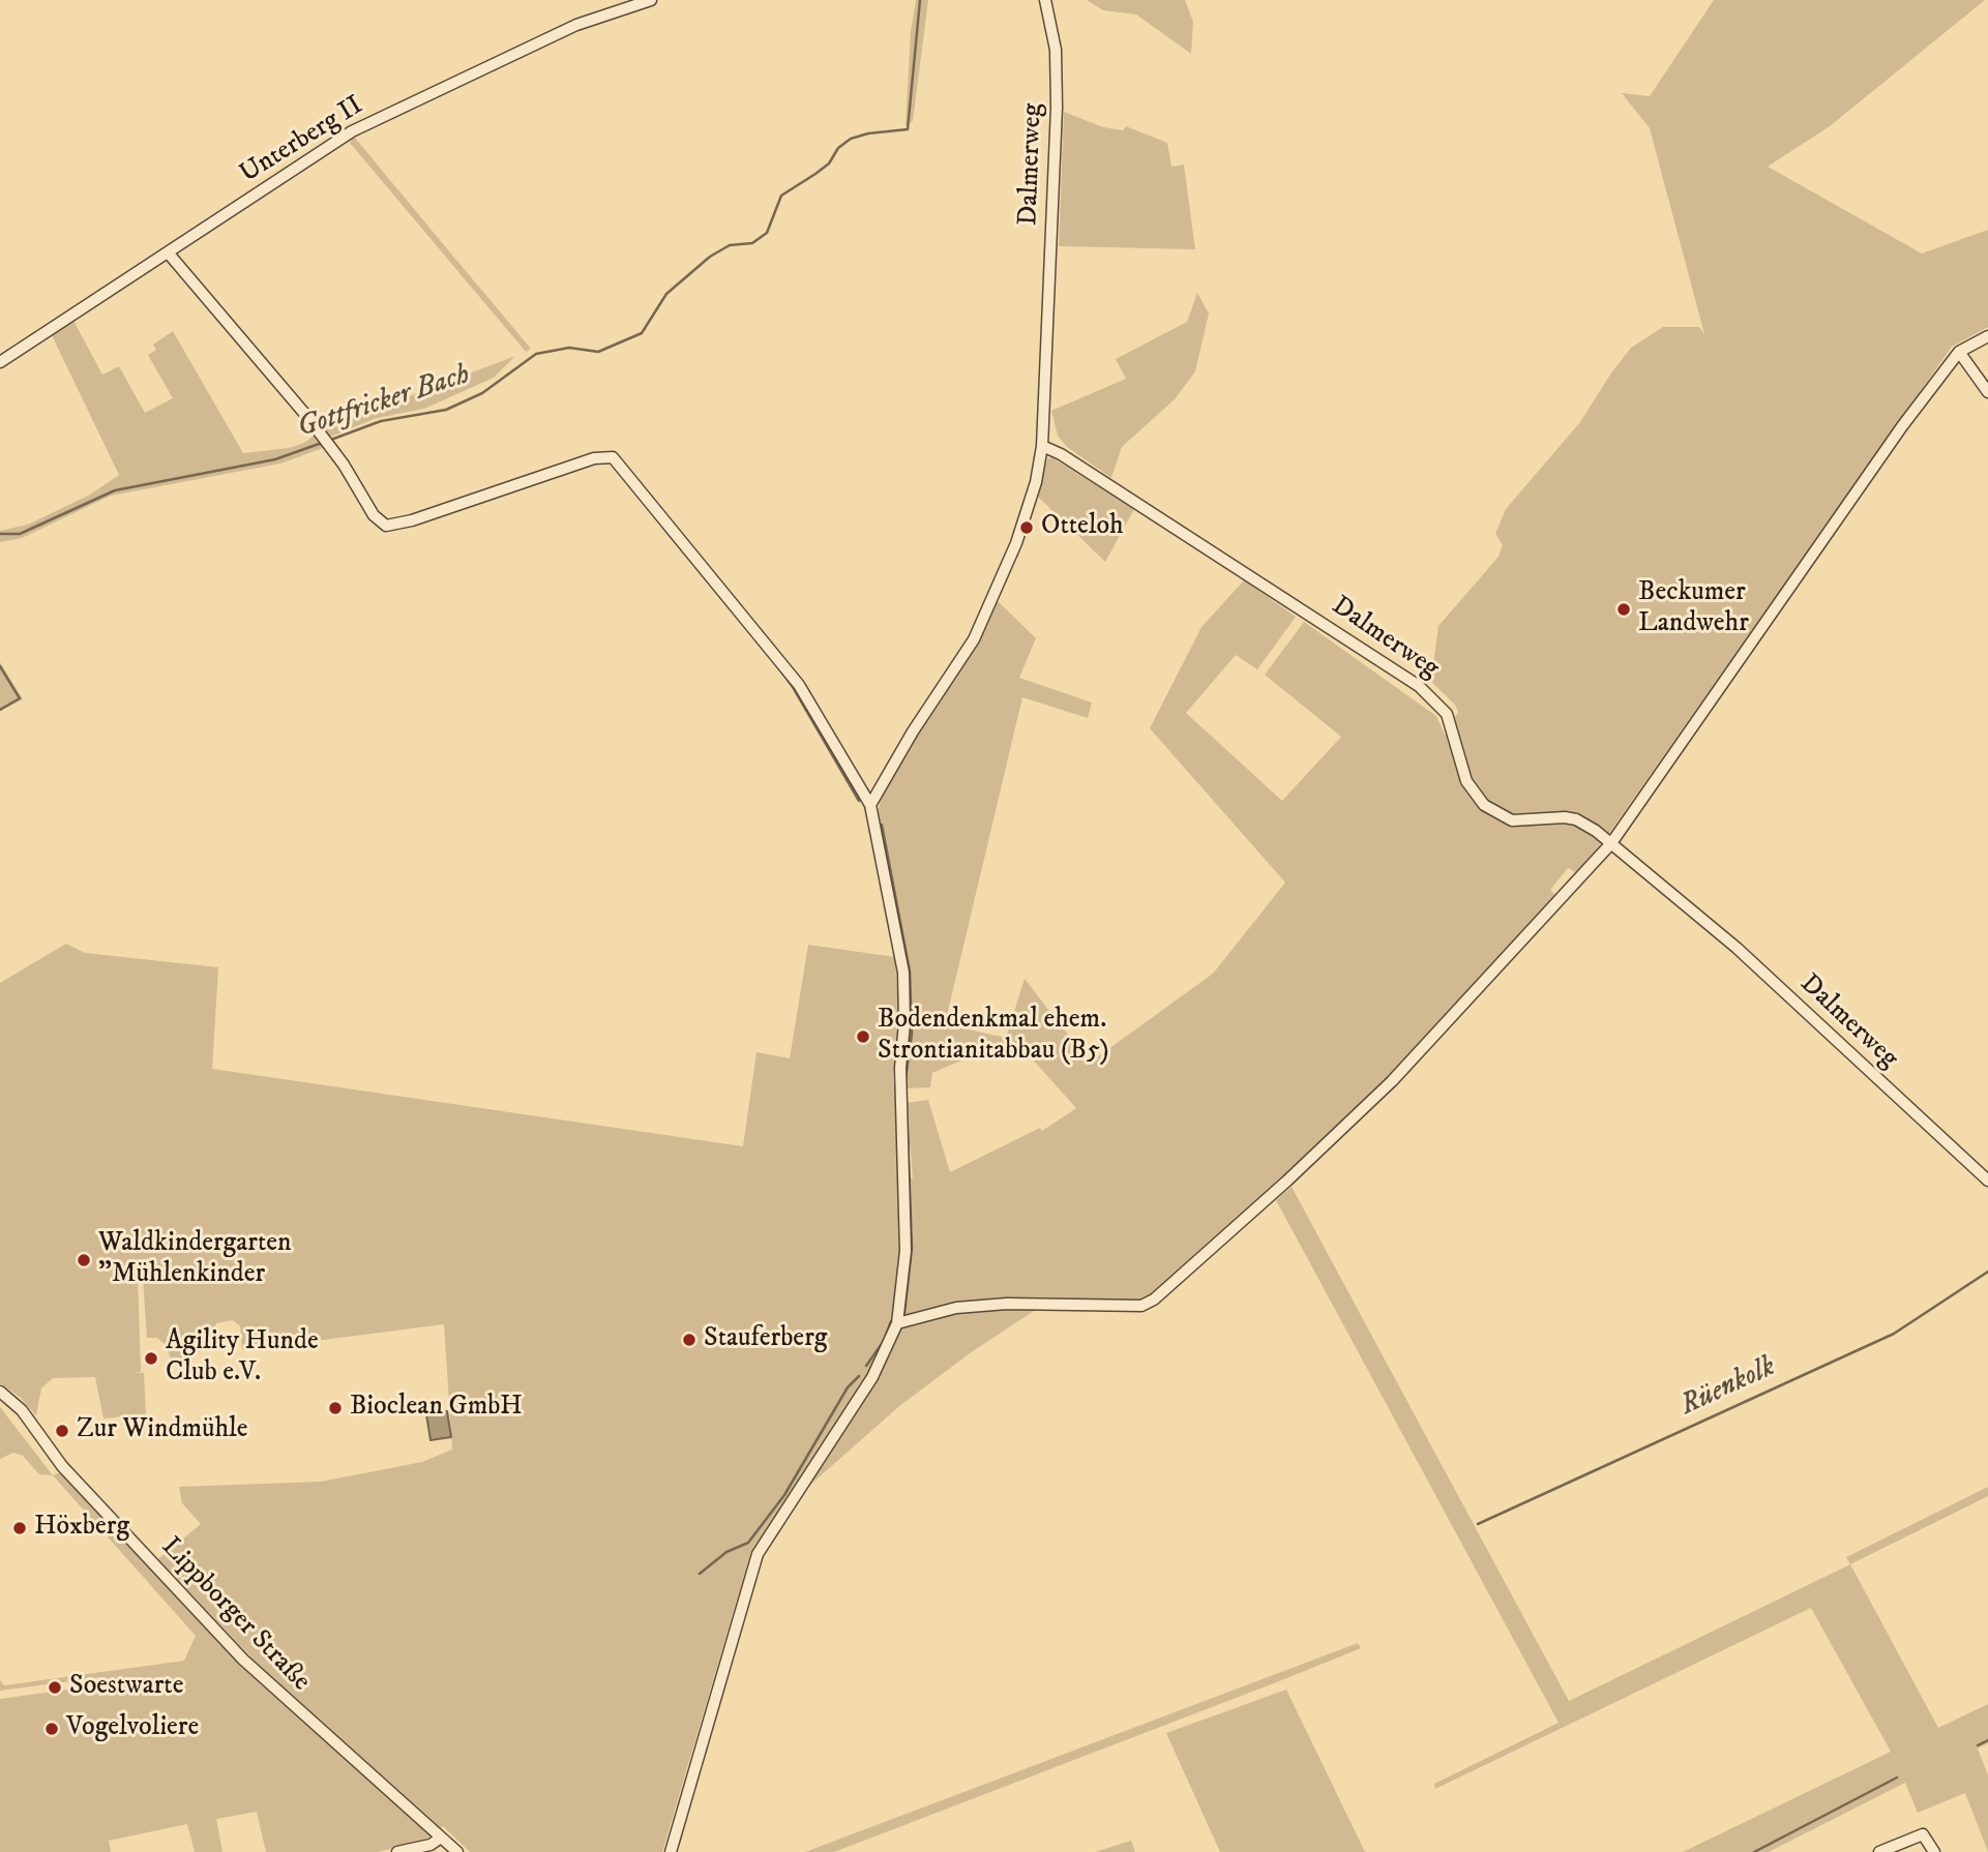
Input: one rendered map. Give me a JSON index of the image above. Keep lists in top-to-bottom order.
{
  "streets": {
    "street": ["Unterberg II", "Dalmerweg", "Lippborger Straße"]
  },
  "water": ["Gottfricker Bach", "Rüenkolk"],
  "places": [
    "Otteloh",
    "Beckumer Landwehr",
    "Bodendenkmal ehem. Strontianitabbau (B5)",
    "Waldkindergarten \"Mühlenkinder",
    "Stauferberg",
    "Agility Hunde Club e.V.",
    "Bioclean GmbH",
    "Zur Windmühle",
    "Höxberg",
    "Soestwarte",
    "Vogelvoliere"
  ]
}
